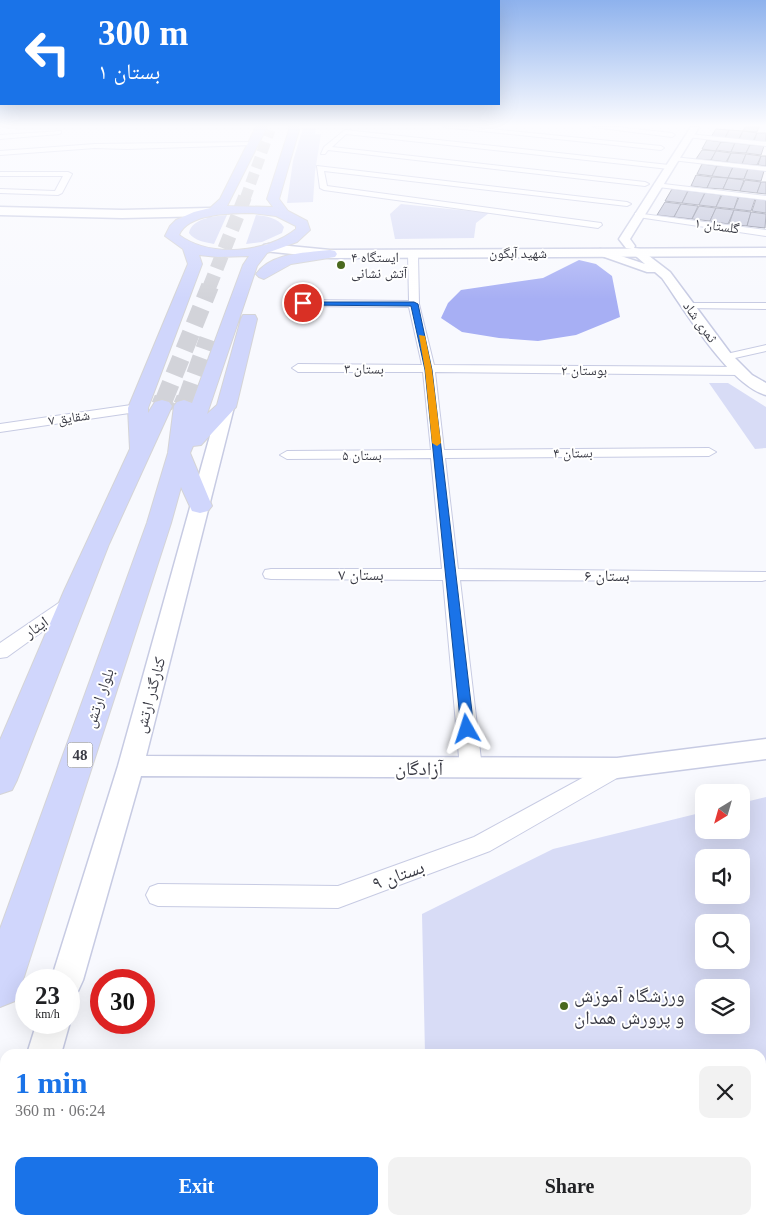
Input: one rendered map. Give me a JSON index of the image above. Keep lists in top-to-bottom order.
{
  "streets": {
    "highway": ["بلوار ارتش", "48"],
    "main road": ["شهید آبگون"],
    "street": [
      "گلستان ۱",
      "ثمری شاد",
      "بستان ۳",
      "بوستان ۲",
      "شقایق ۷",
      "بستان ۴",
      "بستان ۵",
      "بستان ۷",
      "بستان ۶",
      "ایثار",
      "کنارگذر ارتش",
      "آزادگان",
      "بستان ۹"
    ]
  },
  "crossings": [
    ["شهید آبگون", "ثمری شاد"],
    ["ثمری شاد", "بوستان ۲"],
    ["بستان ۳", "بوستان ۲"],
    ["بستان ۴", "بستان ۵"],
    ["بستان ۷", "بستان ۶"],
    ["کنارگذر ارتش", "آزادگان"],
    ["آزادگان", "بستان ۹"]
  ],
  "places": ["ایستگاه ۴ آتش نشانی", "ورزشگاه آموزش و پرورش همدان"],
  "north": "bottom left",
  "page": {
    "turn": ["300 m", "بستان ۱"],
    "speed": "23 km/h",
    "limit": "30",
    "heading": ["1 min", "360 m · 06:24"],
    "buttons": ["Exit", "Share"]
  }
}
